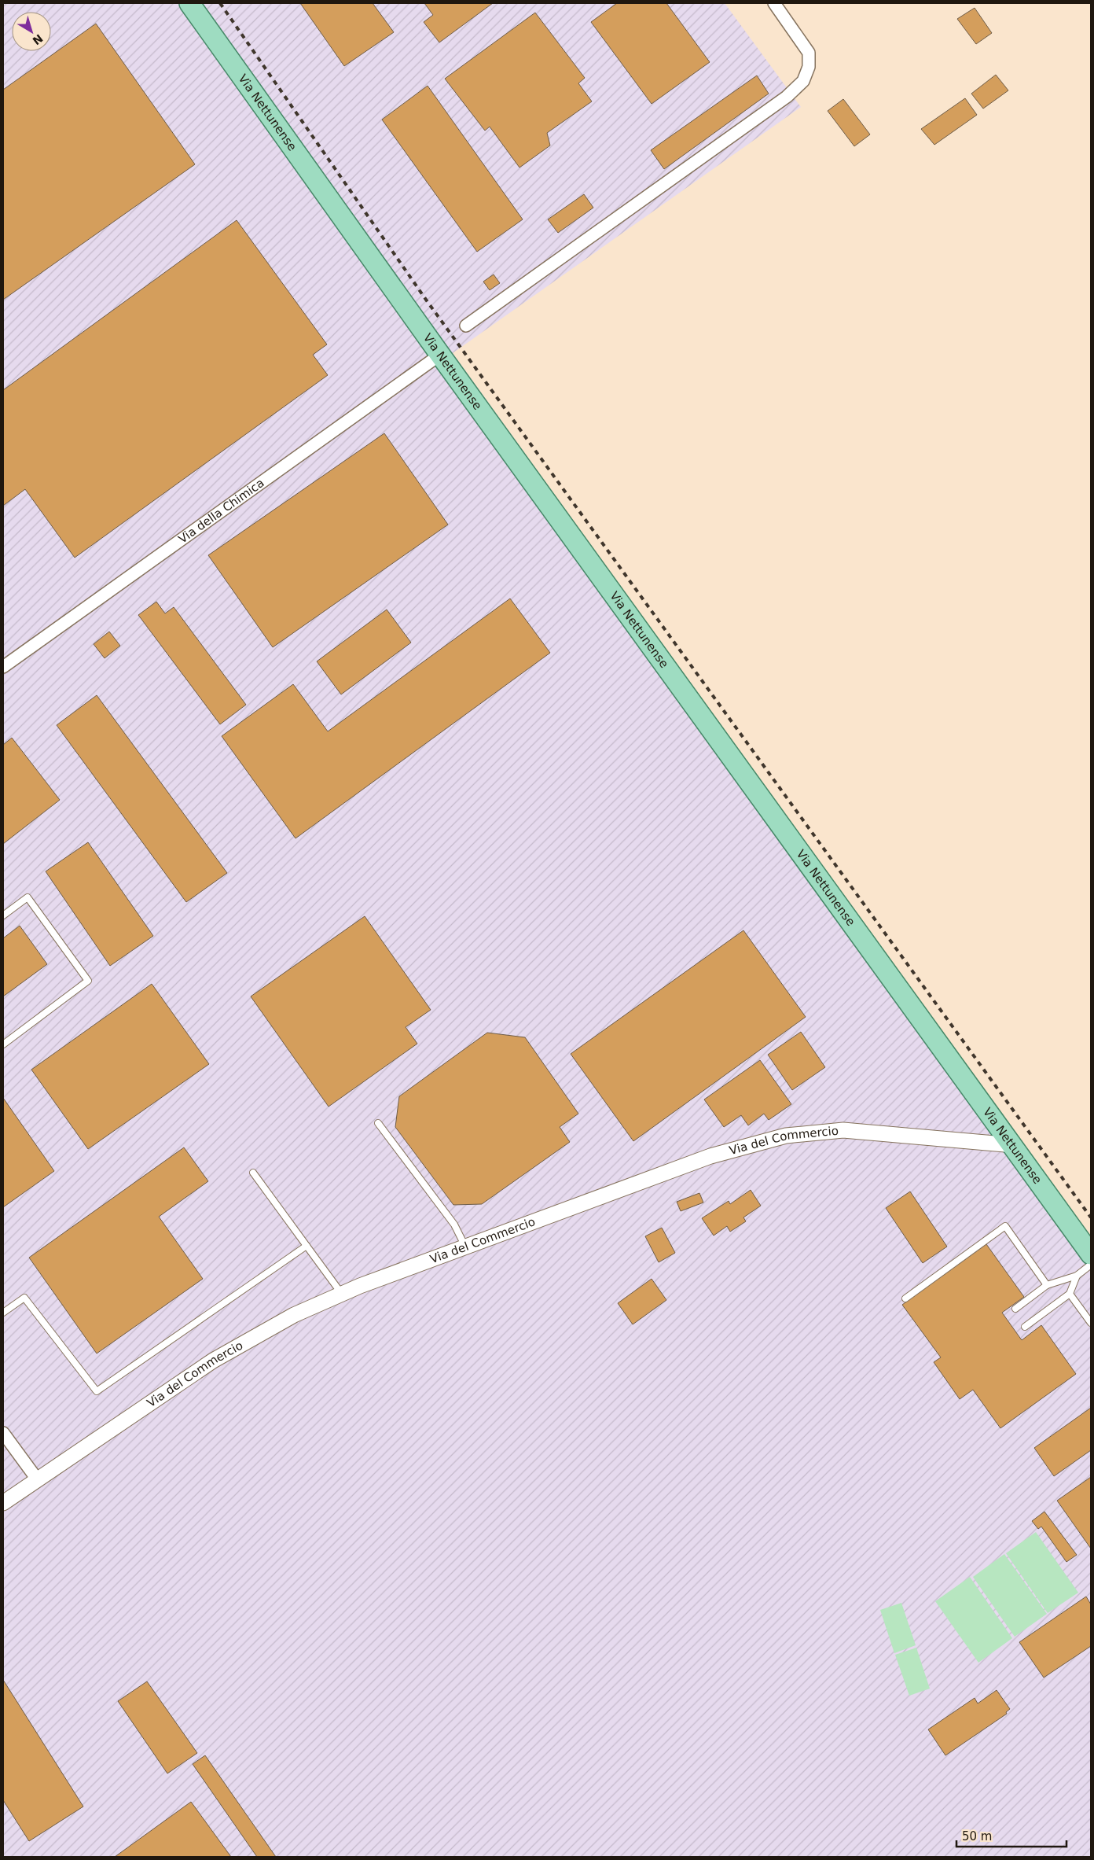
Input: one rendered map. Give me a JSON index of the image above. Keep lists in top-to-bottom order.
{
  "streets": {
    "main road": ["Via Nettunense"],
    "street": ["Via della Chimica", "Via del Commercio"]
  },
  "crossings": [
    ["Via Nettunense", "Via della Chimica"],
    ["Via Nettunense", "Via del Commercio"]
  ],
  "scale_bar": "50 m",
  "north": "bottom right"
}
